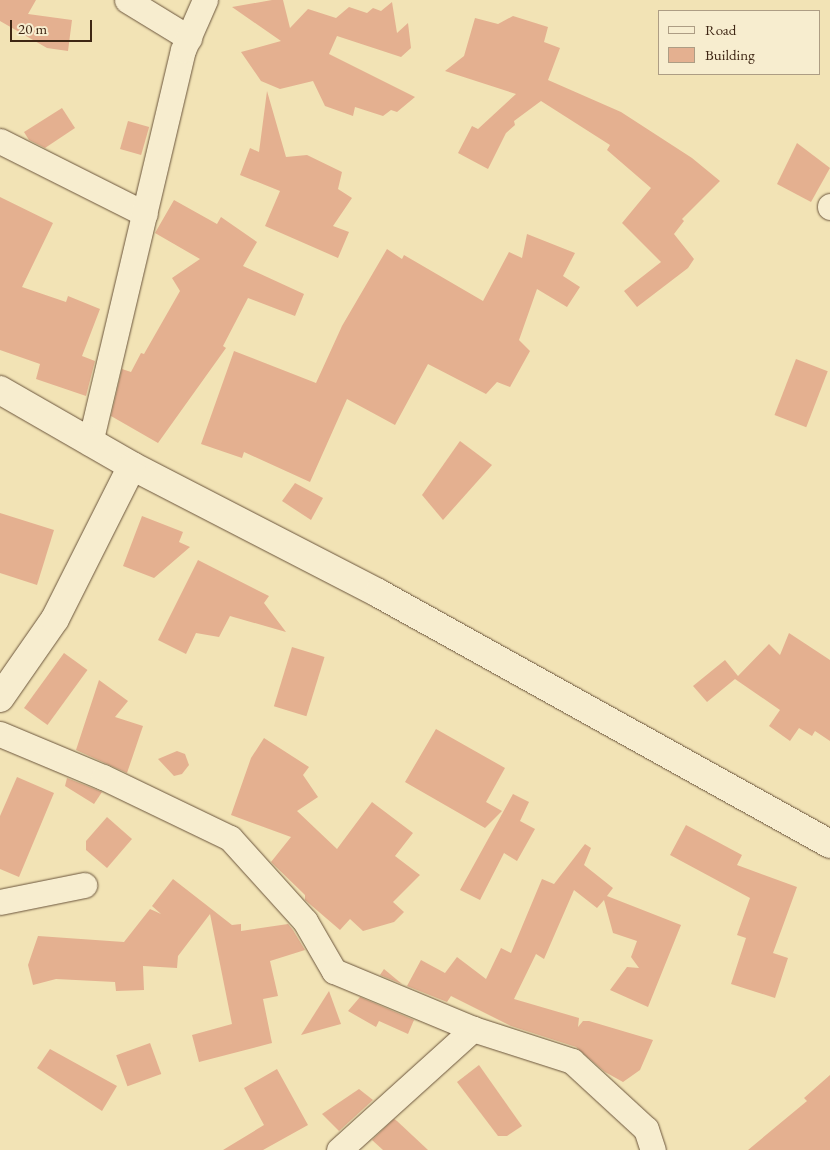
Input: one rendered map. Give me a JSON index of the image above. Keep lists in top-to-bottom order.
{
  "legend": ["Road", "Building"],
  "scale_bar": "20 m"
}
